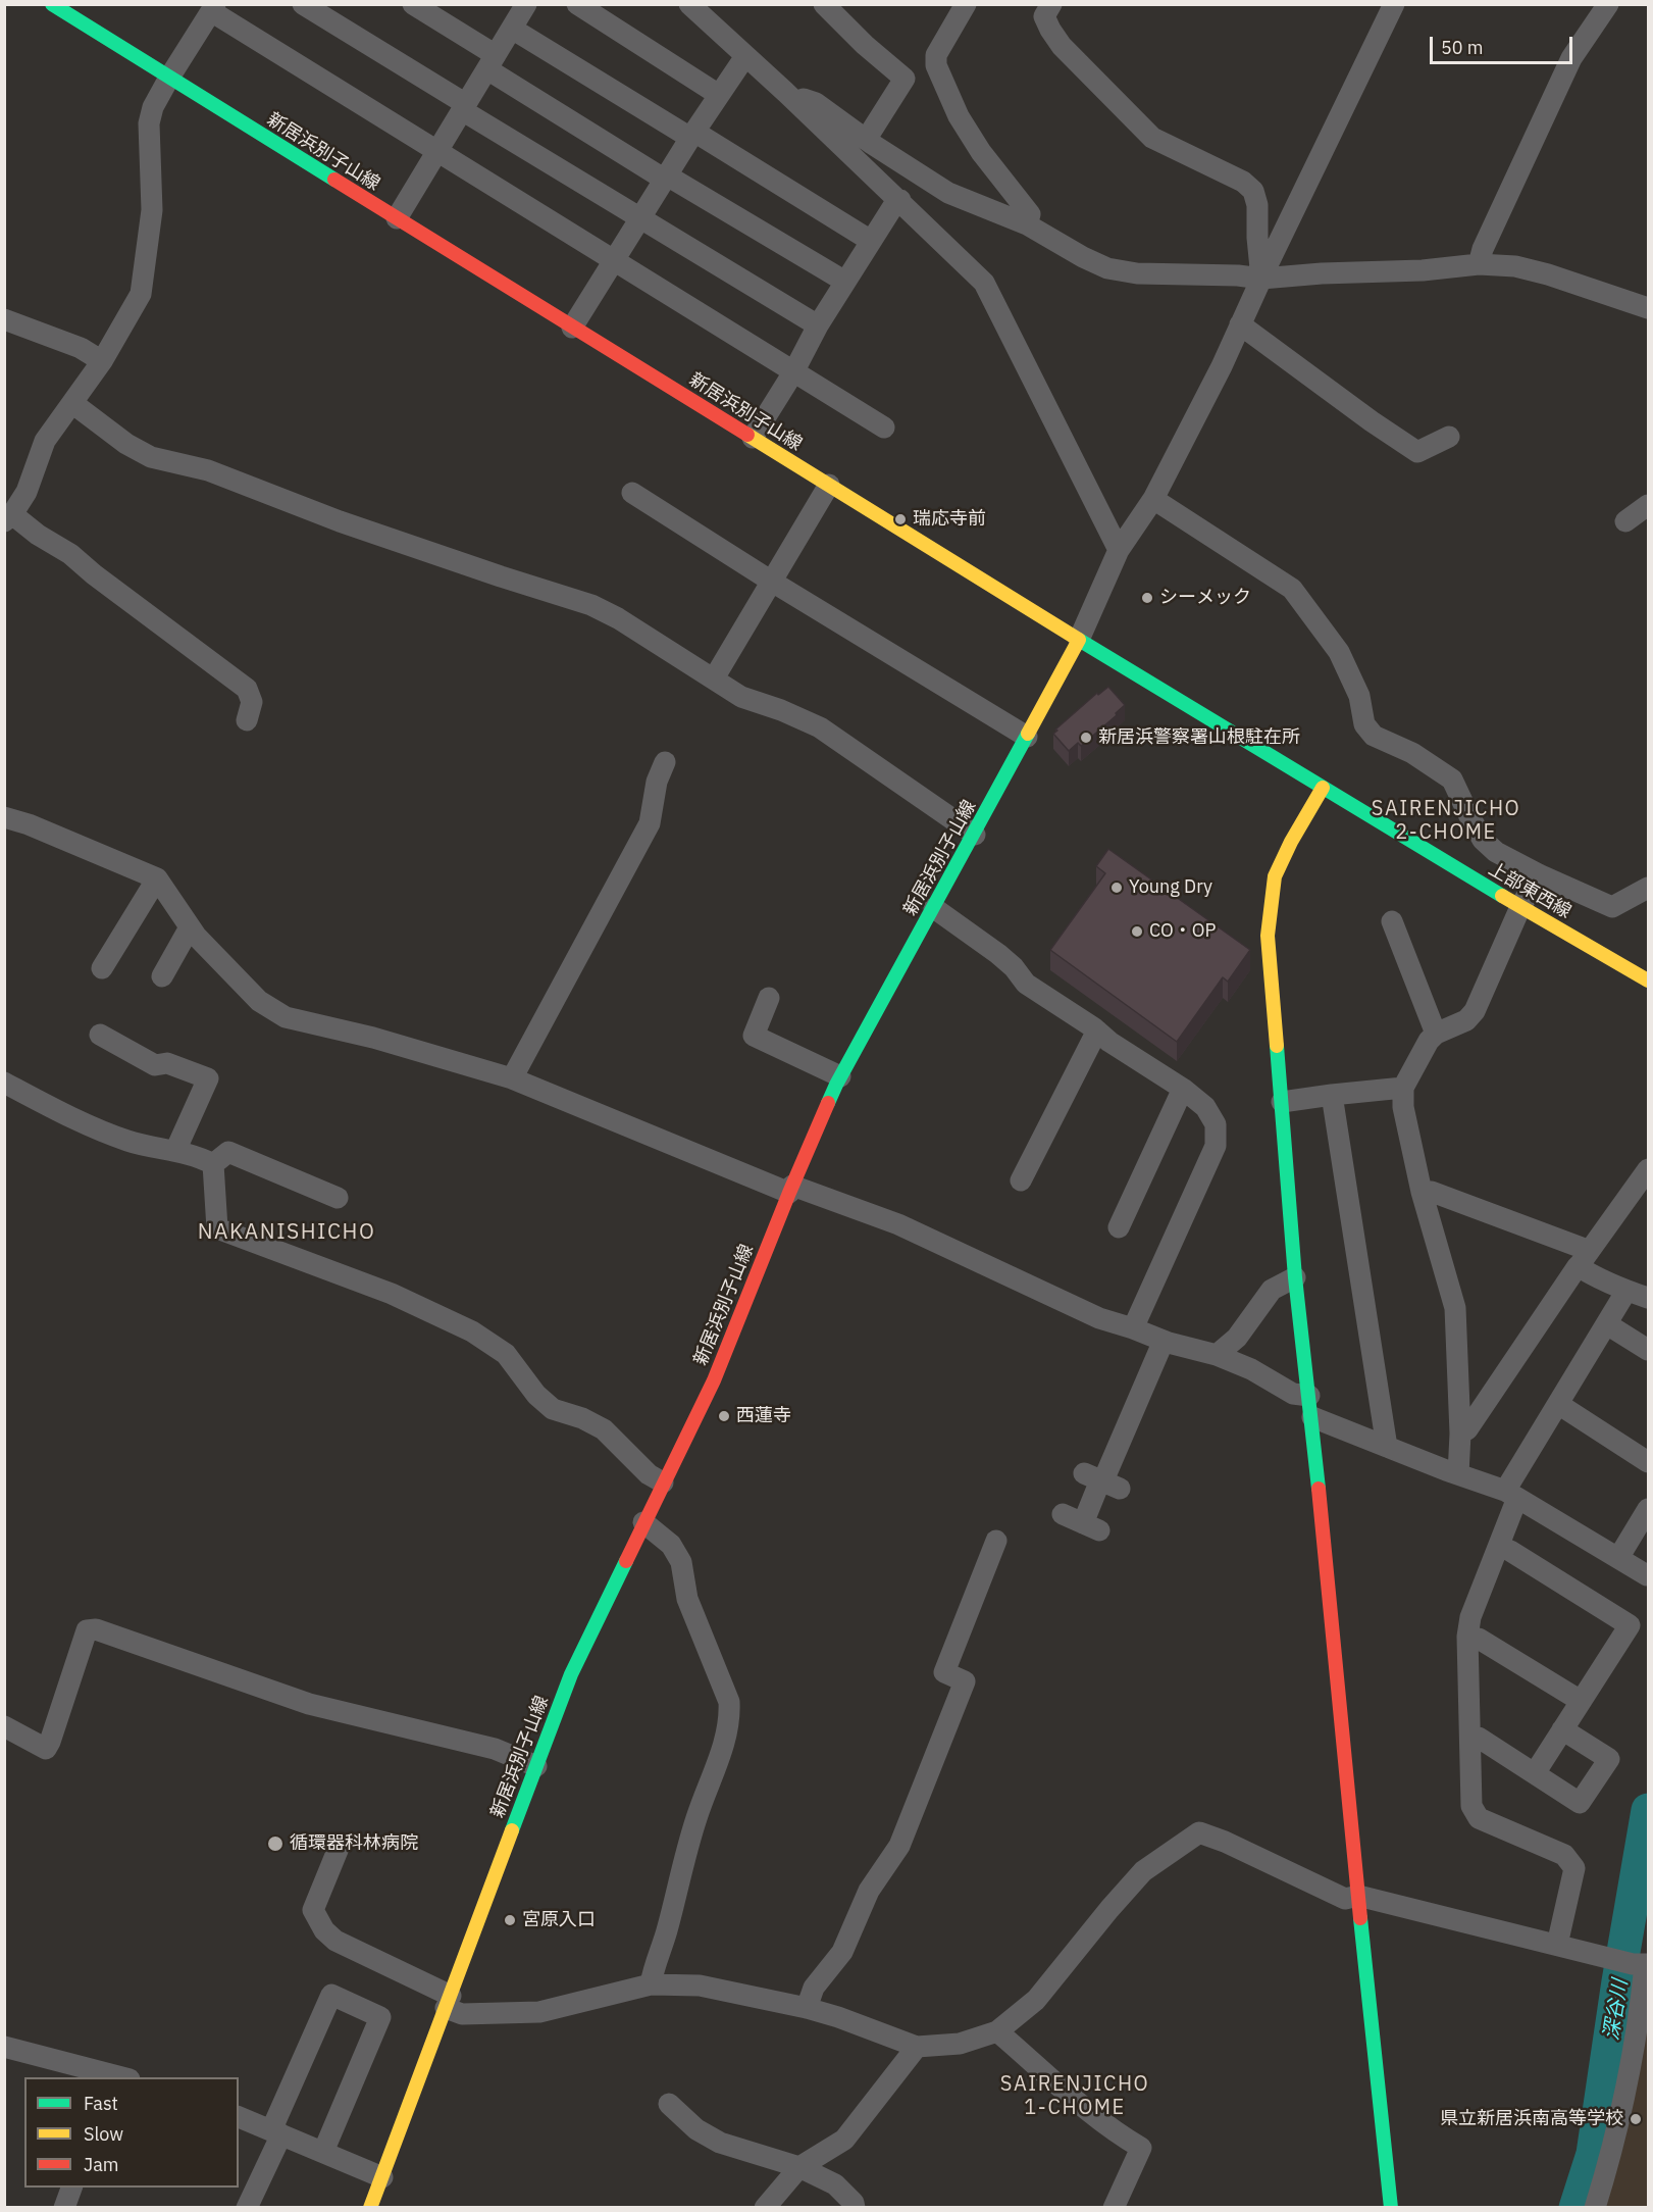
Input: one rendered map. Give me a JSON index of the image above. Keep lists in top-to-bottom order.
{
  "streets": {
    "main road": ["新居浜別子山線", "上部東西線"]
  },
  "crossings": [
    ["新居浜別子山線", "上部東西線"]
  ],
  "districts": ["SAIRENJICHO 2-CHOME", "NAKANISHICHO", "SAIRENJICHO 1-CHOME"],
  "water": ["深谷川"],
  "places": [
    "瑞応寺前",
    "シーメック",
    "新居浜警察署山根駐在所",
    "Young Dry",
    "CO・OP",
    "西蓮寺",
    "循環器科林病院",
    "宮原入口",
    "県立新居浜南高等学校"
  ],
  "legend": ["Fast", "Slow", "Jam"],
  "scale_bar": "50 m"
}
